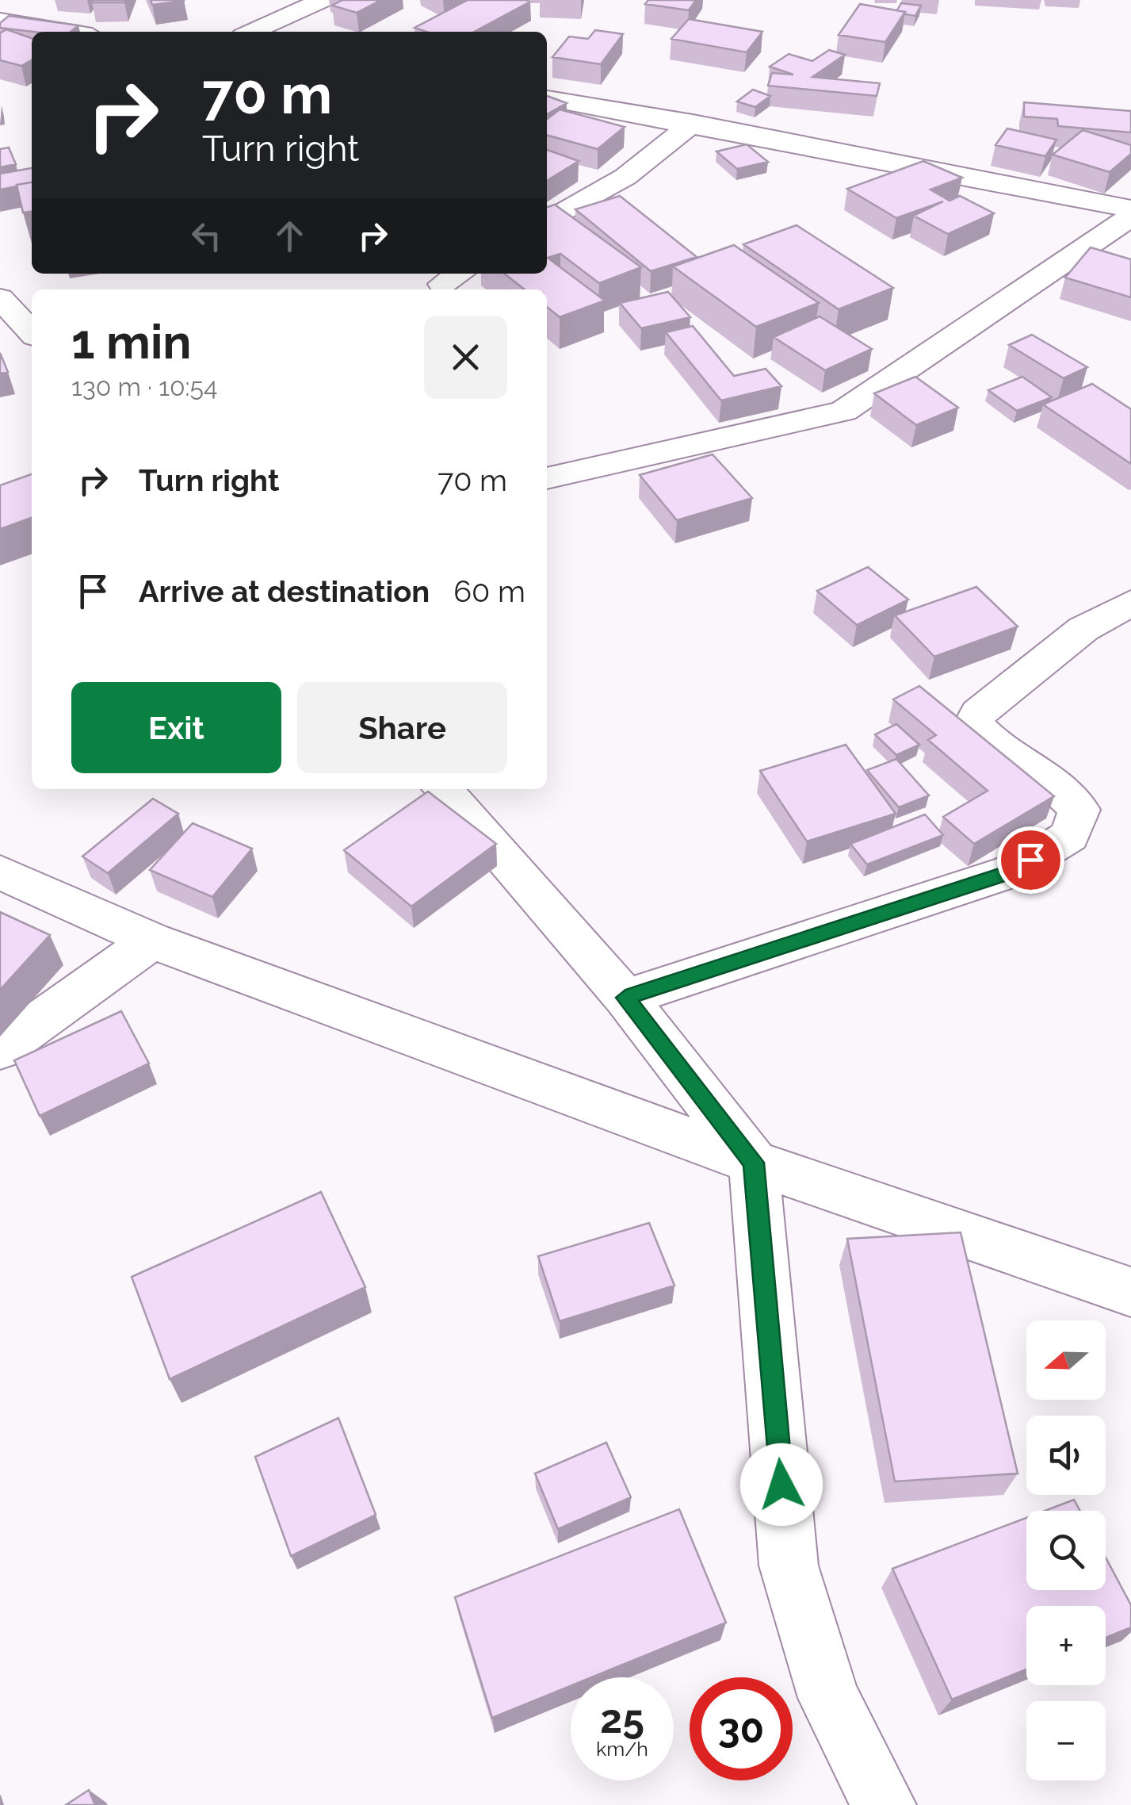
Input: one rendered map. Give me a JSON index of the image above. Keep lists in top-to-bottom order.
{
  "north": "left",
  "page": {
    "turn": ["70 m", "Turn right"],
    "heading": ["1 min", "130 m · 10:54"],
    "list": [
      {
        "name": "Turn right",
        "value": "70 m"
      },
      {
        "name": "Arrive at destination",
        "value": "60 m"
      }
    ],
    "buttons": ["Exit", "Share"],
    "map_buttons": ["+", "−"],
    "speed": "25 km/h",
    "limit": "30"
  }
}
